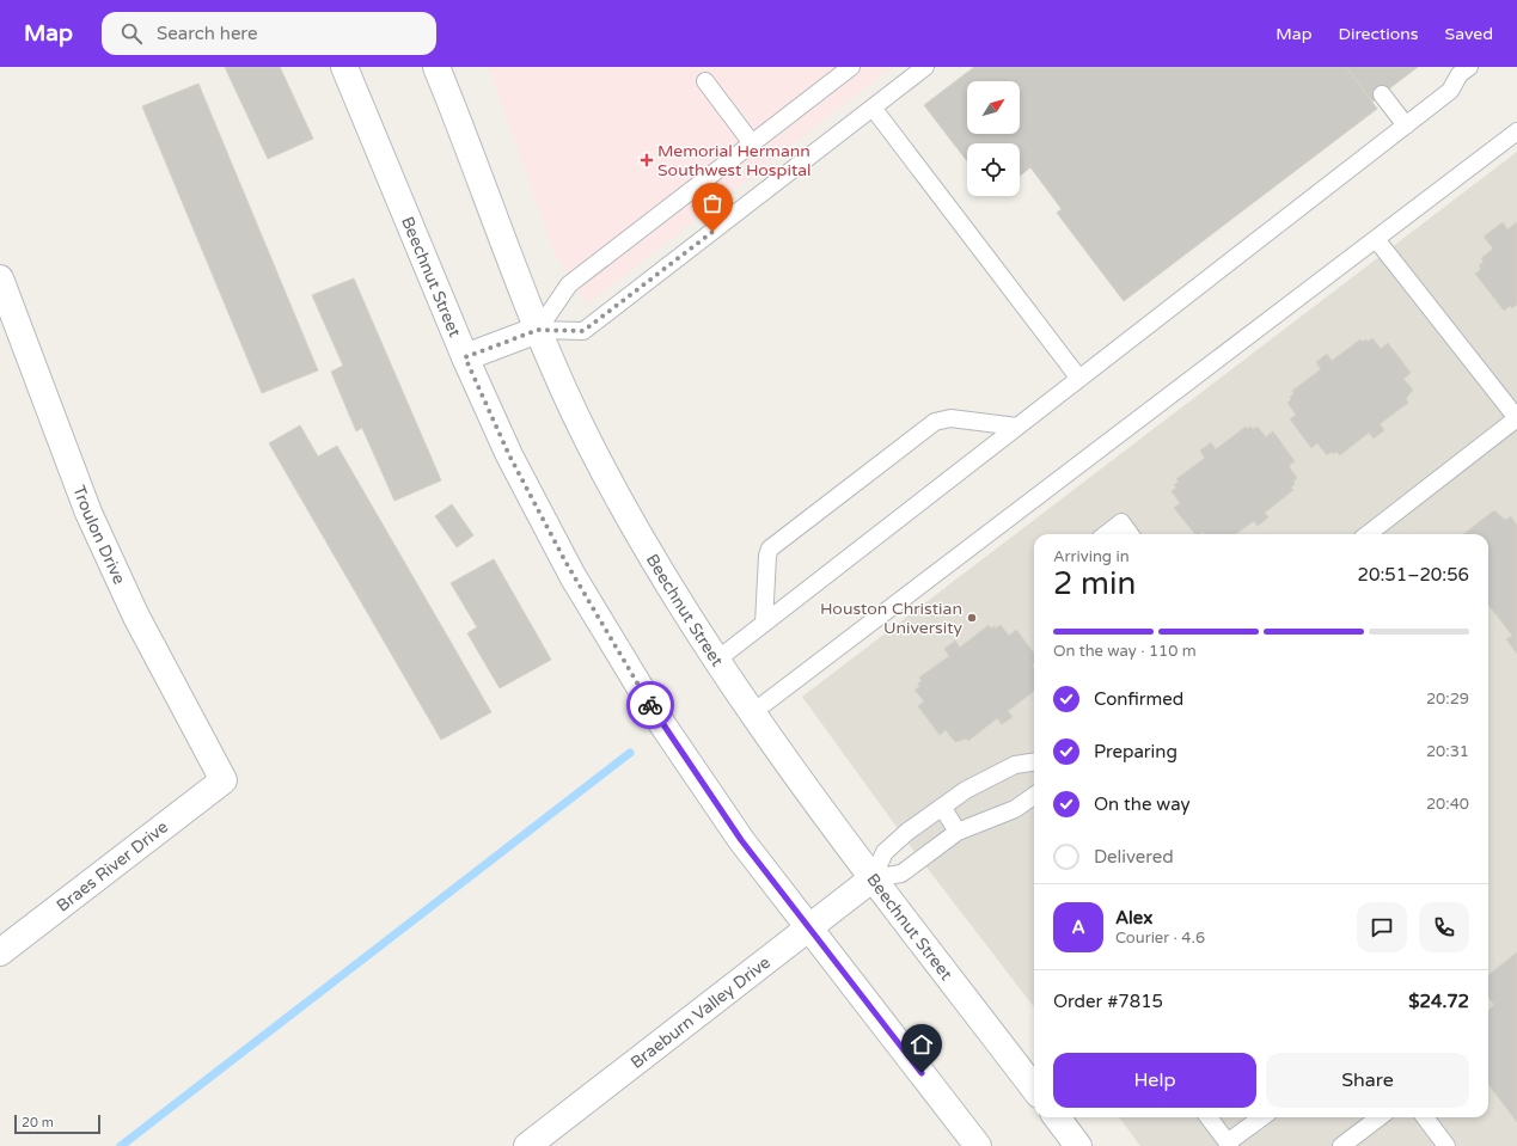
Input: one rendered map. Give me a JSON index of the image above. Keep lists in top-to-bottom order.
{
  "streets": {
    "main road": [
      "Beechnut Street",
      "Troulon Drive",
      "Braes River Drive",
      "Braeburn Valley Drive"
    ]
  },
  "crossings": [
    ["Beechnut Street", "Braeburn Valley Drive"],
    ["Troulon Drive", "Braes River Drive"]
  ],
  "places": {
    "health": ["Memorial Hermann Southwest Hospital"],
    "other": ["Houston Christian University"]
  },
  "scale_bar": "20 m",
  "north": "top right",
  "page": {
    "header": "Map",
    "search": "Search here",
    "nav": ["Map", "Directions", "Saved"],
    "heading": ["2 min", "Arriving in", "20:51–20:56"],
    "panel": [
      "Alex",
      "Courier · 4.6",
      "Order #7815",
      "$24.72"
    ],
    "bar": "On the way · 110 m",
    "list": [
      ["Confirmed", "20:29"],
      ["Preparing", "20:31"],
      ["On the way", "20:40"],
      "Delivered"
    ],
    "round": "A",
    "buttons": ["Help", "Share"],
    "scale": "20 m"
  }
}
